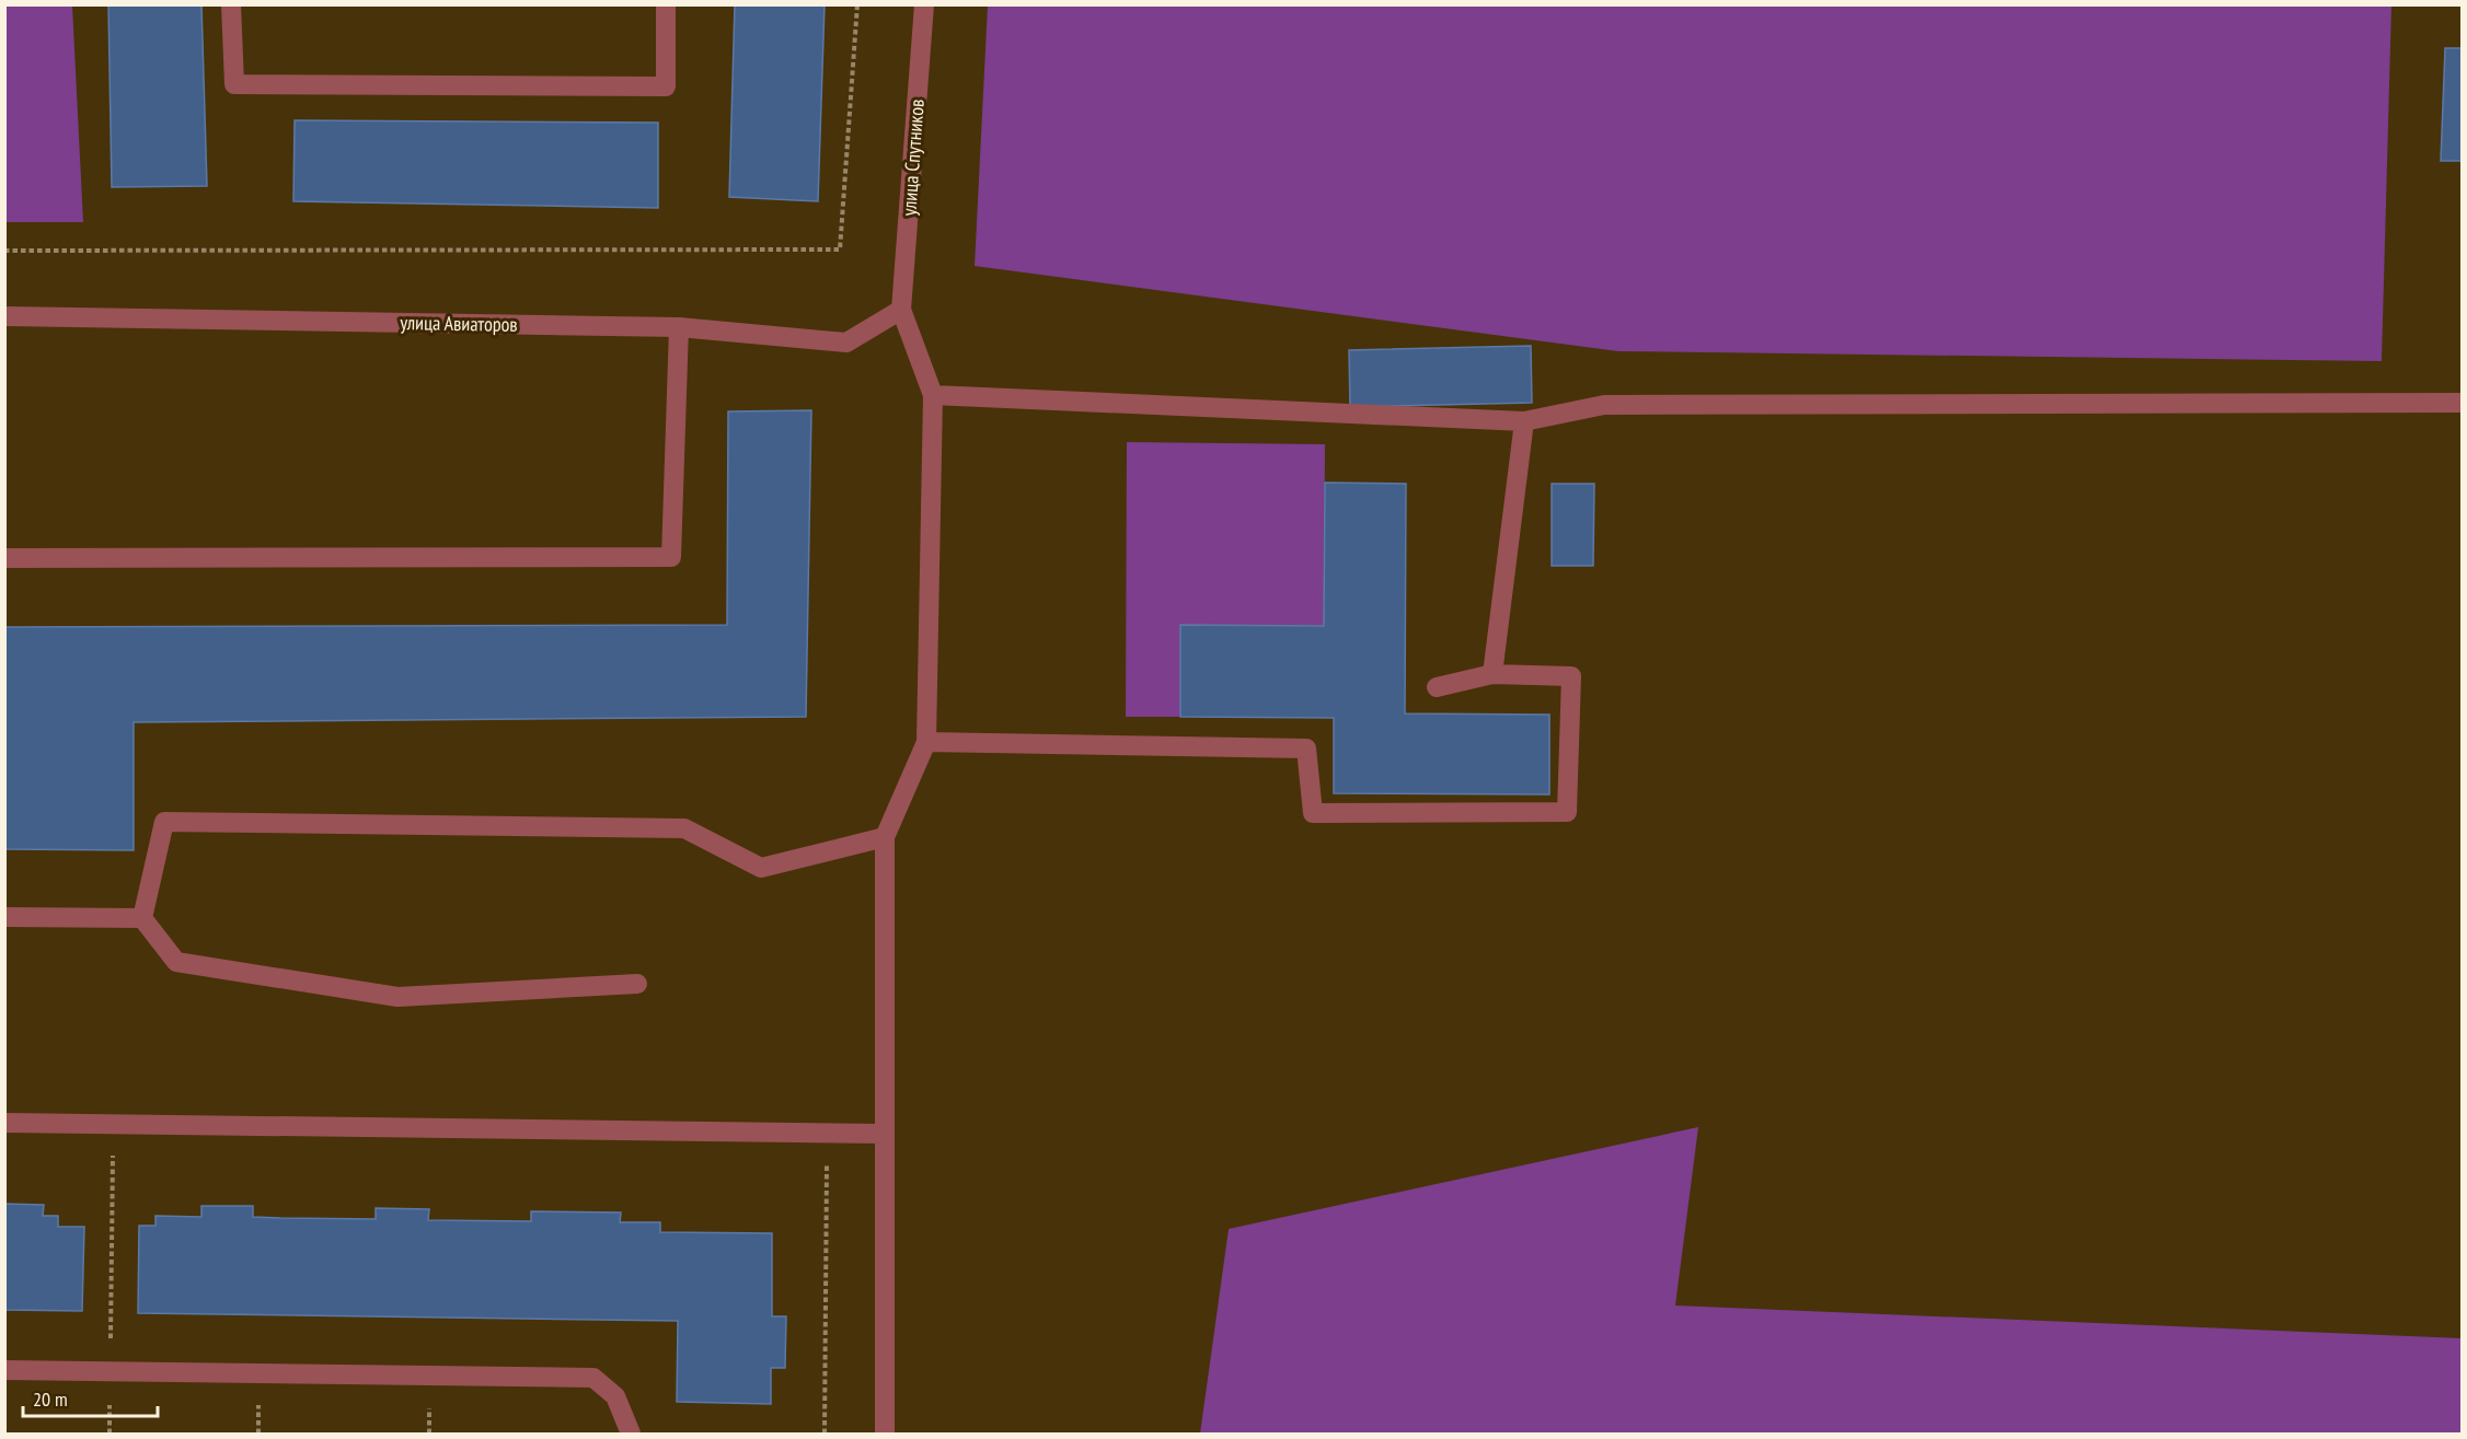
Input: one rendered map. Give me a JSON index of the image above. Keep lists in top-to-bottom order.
{
  "streets": {
    "street": ["улица Спутников", "улица Авиаторов"]
  },
  "crossings": [
    ["улица Спутников", "улица Авиаторов"]
  ],
  "scale_bar": "20 m"
}
